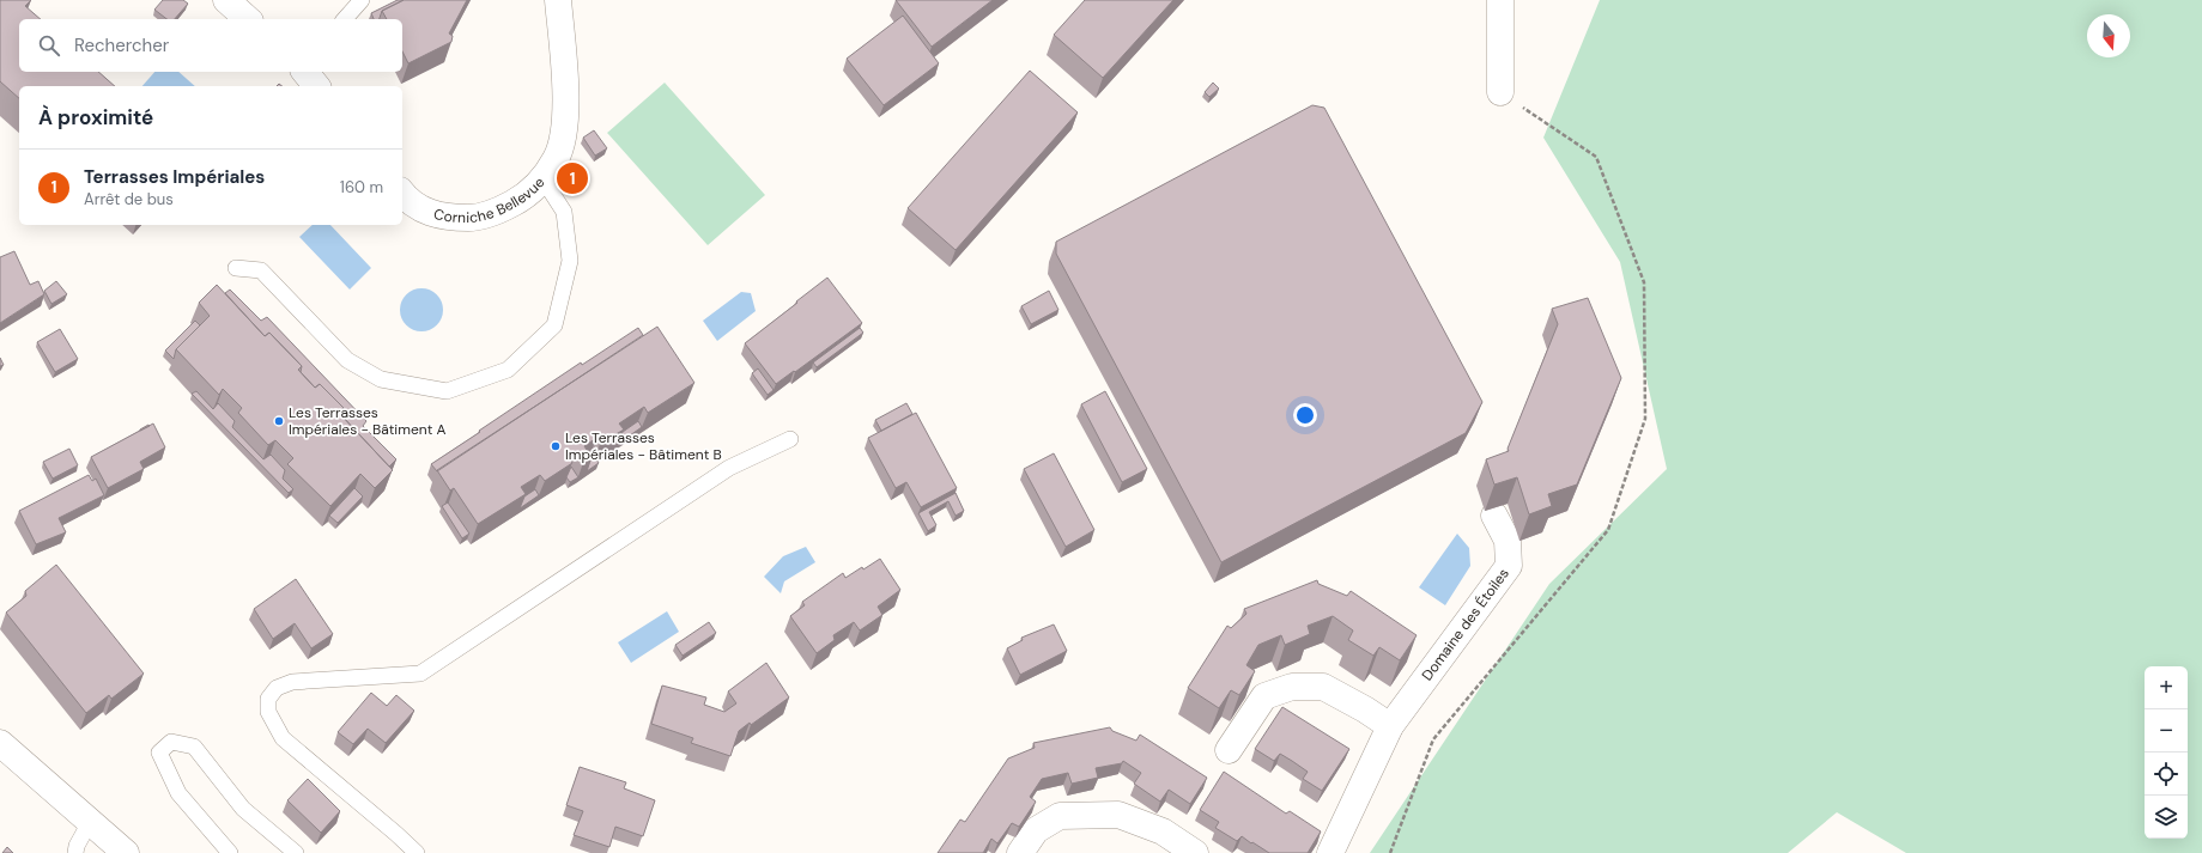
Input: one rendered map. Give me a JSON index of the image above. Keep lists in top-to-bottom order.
{
  "streets": {
    "street": ["Corniche Bellevue", "Domaine des Étoiles"]
  },
  "places": ["Les Terrasses Impériales - Bâtiment A", "Les Terrasses Impériales - Bâtiment B"],
  "north": "bottom",
  "page": {
    "search": "Rechercher",
    "heading": "À proximité",
    "list": [
      {
        "mark": "1",
        "name": "Terrasses Impériales",
        "note": "Arrêt de bus",
        "value": "160 m"
      }
    ],
    "pins": "1",
    "map_buttons": ["+", "−"]
  }
}
